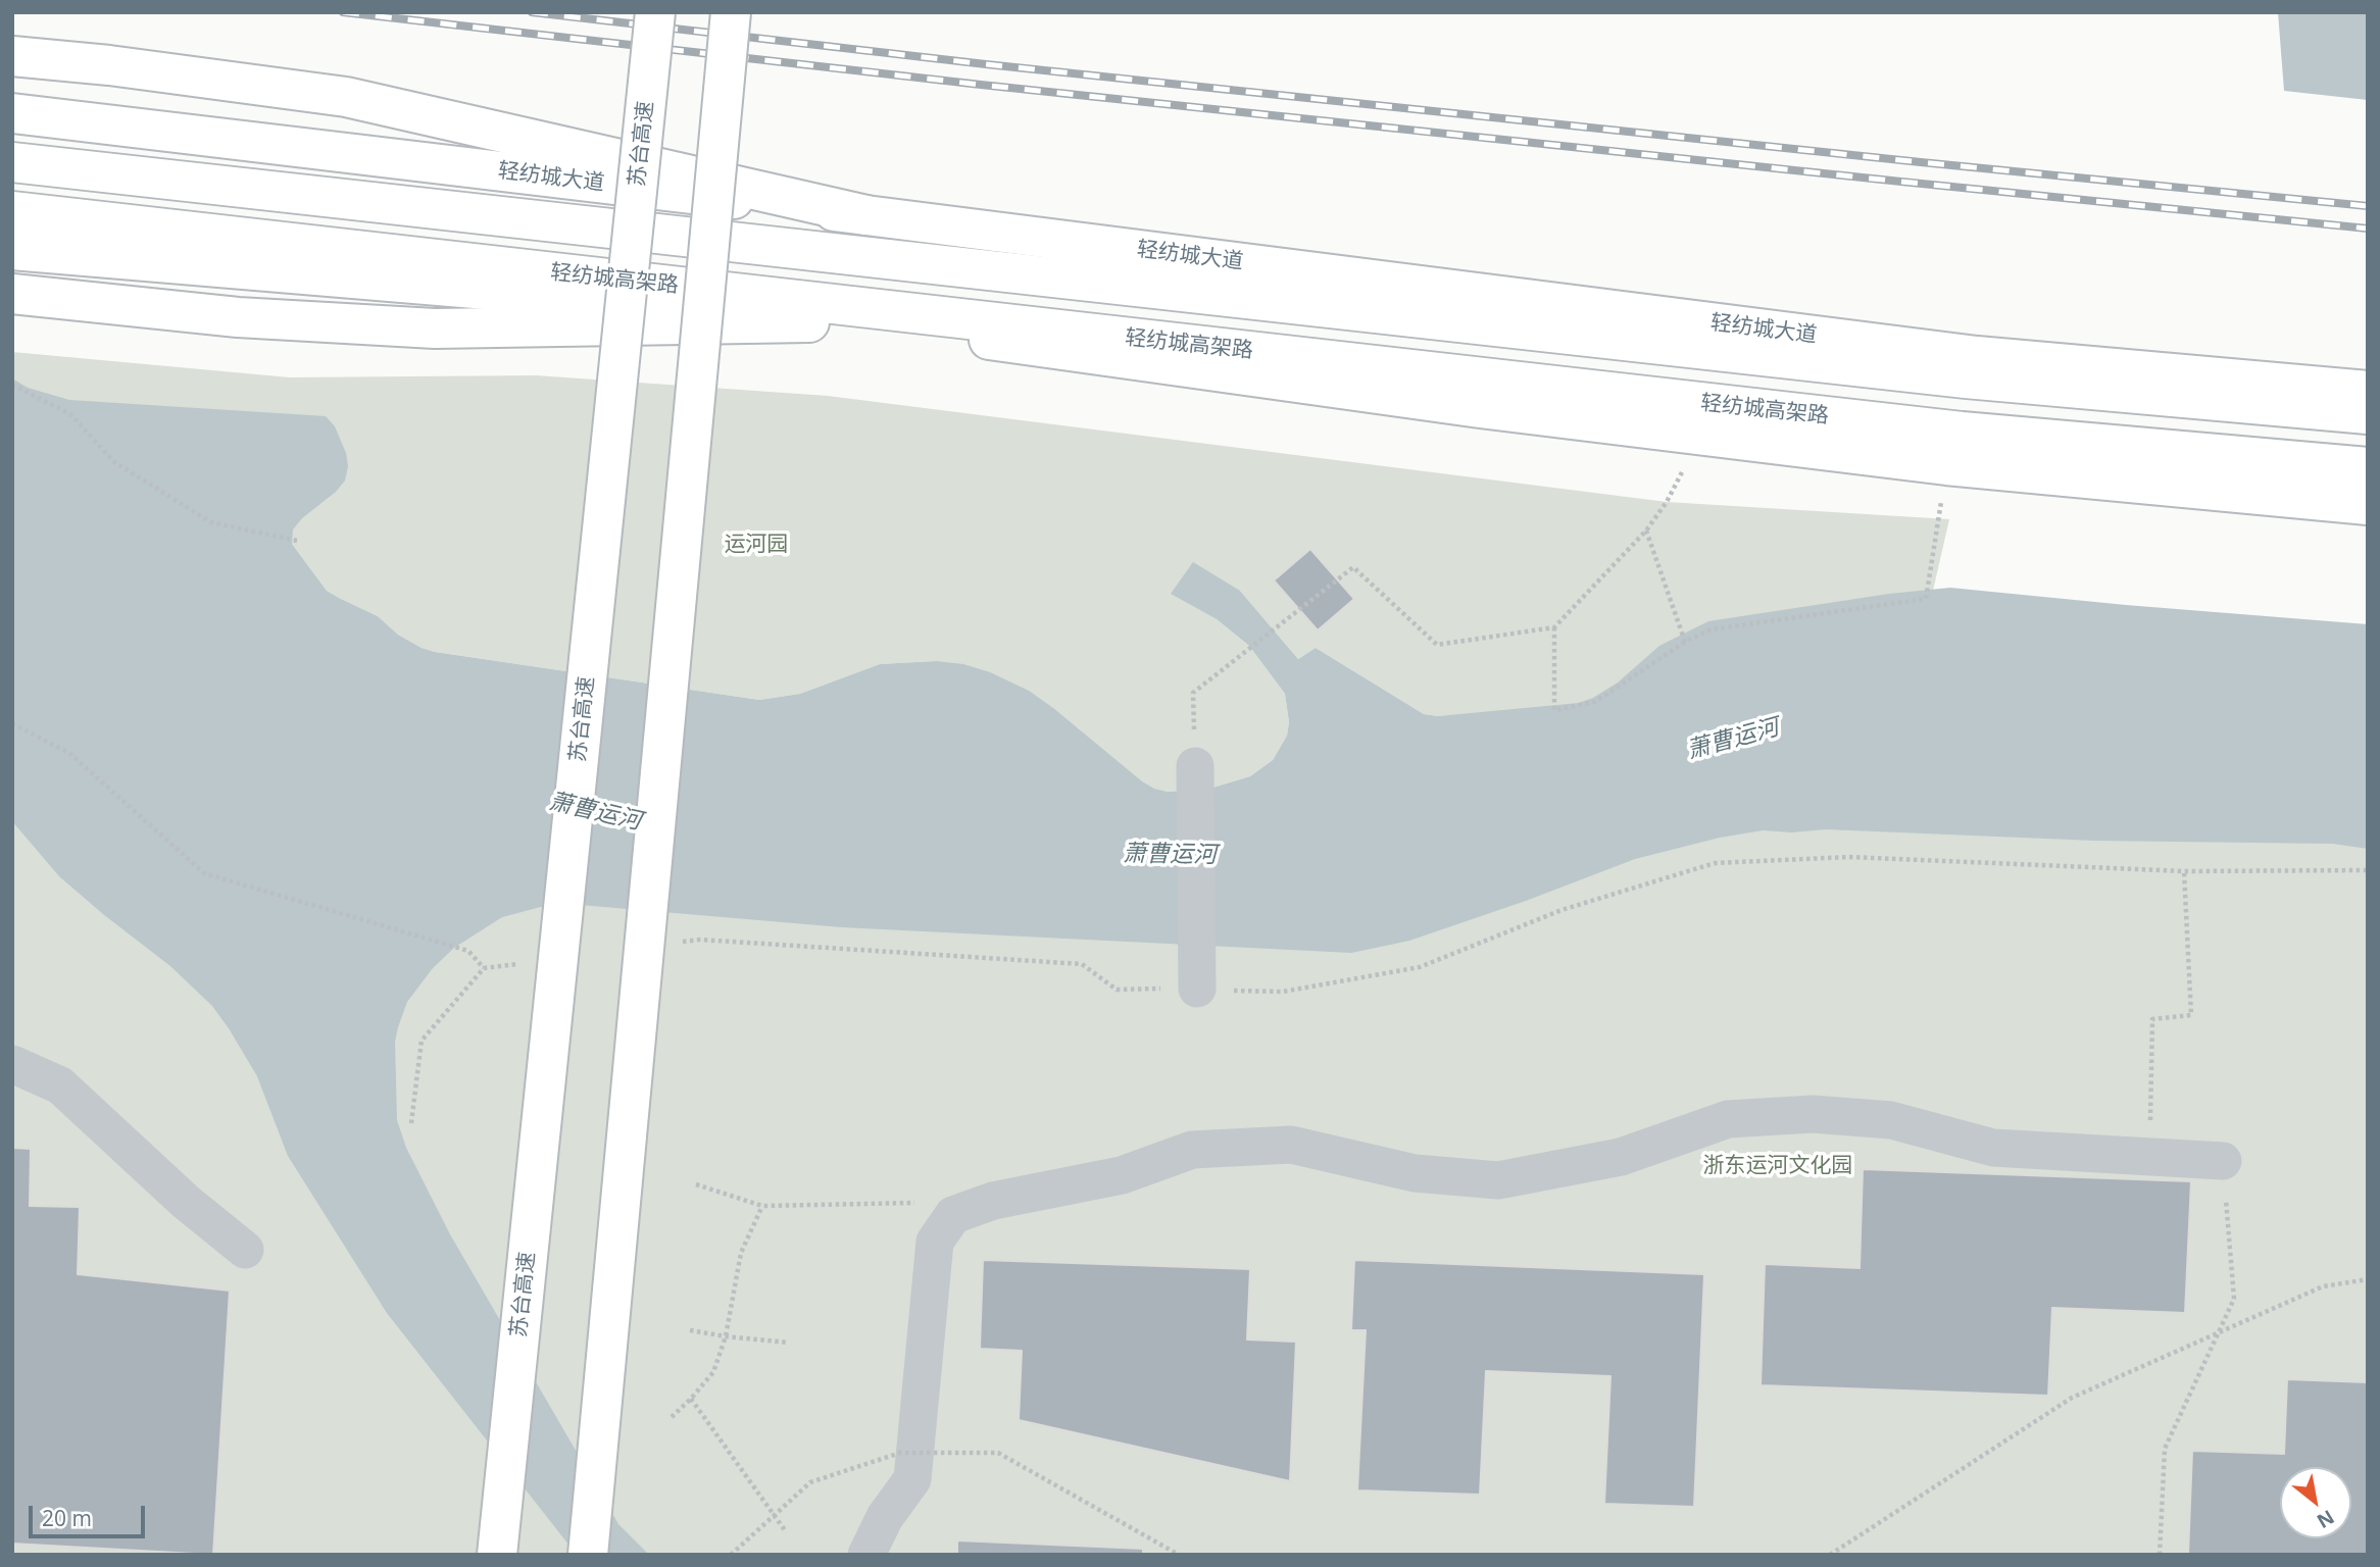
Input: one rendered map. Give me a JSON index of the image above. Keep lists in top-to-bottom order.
{
  "streets": {
    "main road": ["苏台高速", "轻纺城大道", "轻纺城高架路"]
  },
  "water": ["萧曹运河"],
  "parks": ["运河园", "浙东运河文化园"],
  "scale_bar": "20 m",
  "north": "bottom right"
}
